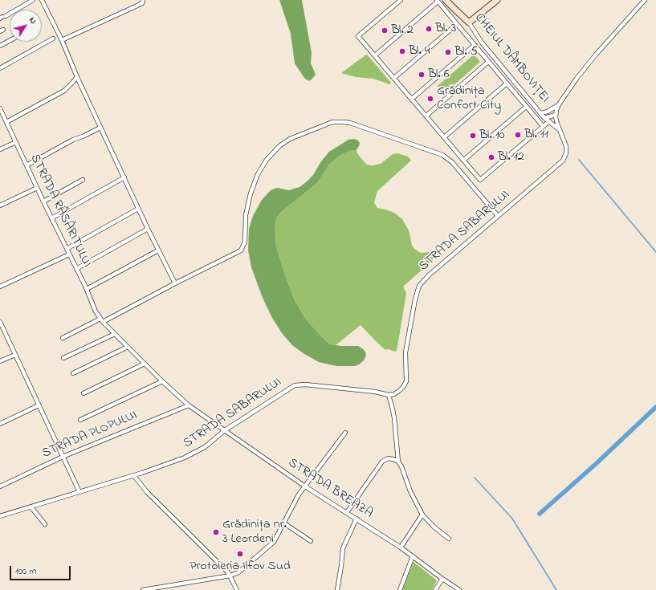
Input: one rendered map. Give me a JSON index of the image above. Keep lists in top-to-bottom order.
{
  "streets": {
    "street": [
      "CHEIUL DÂMBOVIȚEI",
      "STRADA RĂSĂRITULUI",
      "STRADA SABARULUI",
      "STRADA PLOPULUI",
      "STRADA BREAZA"
    ]
  },
  "crossings": [
    ["CHEIUL DÂMBOVIȚEI", "STRADA SABARULUI"],
    ["STRADA RĂSĂRITULUI", "STRADA PLOPULUI"],
    ["STRADA RĂSĂRITULUI", "STRADA BREAZA"],
    ["STRADA SABARULUI", "STRADA BREAZA"],
    ["STRADA PLOPULUI", "STRADA BREAZA"]
  ],
  "places": [
    "Bl. 3",
    "Bl. 2",
    "Bl. 4",
    "Bl. 5",
    "Bl. 6",
    "Grădinița Confort City",
    "Bl. 11",
    "Bl. 10",
    "Bl. 12",
    "Grădinița nr. 3 Leordeni",
    "Protoieria Ilfov Sud"
  ],
  "scale_bar": "100 m",
  "north": "top right"
}
